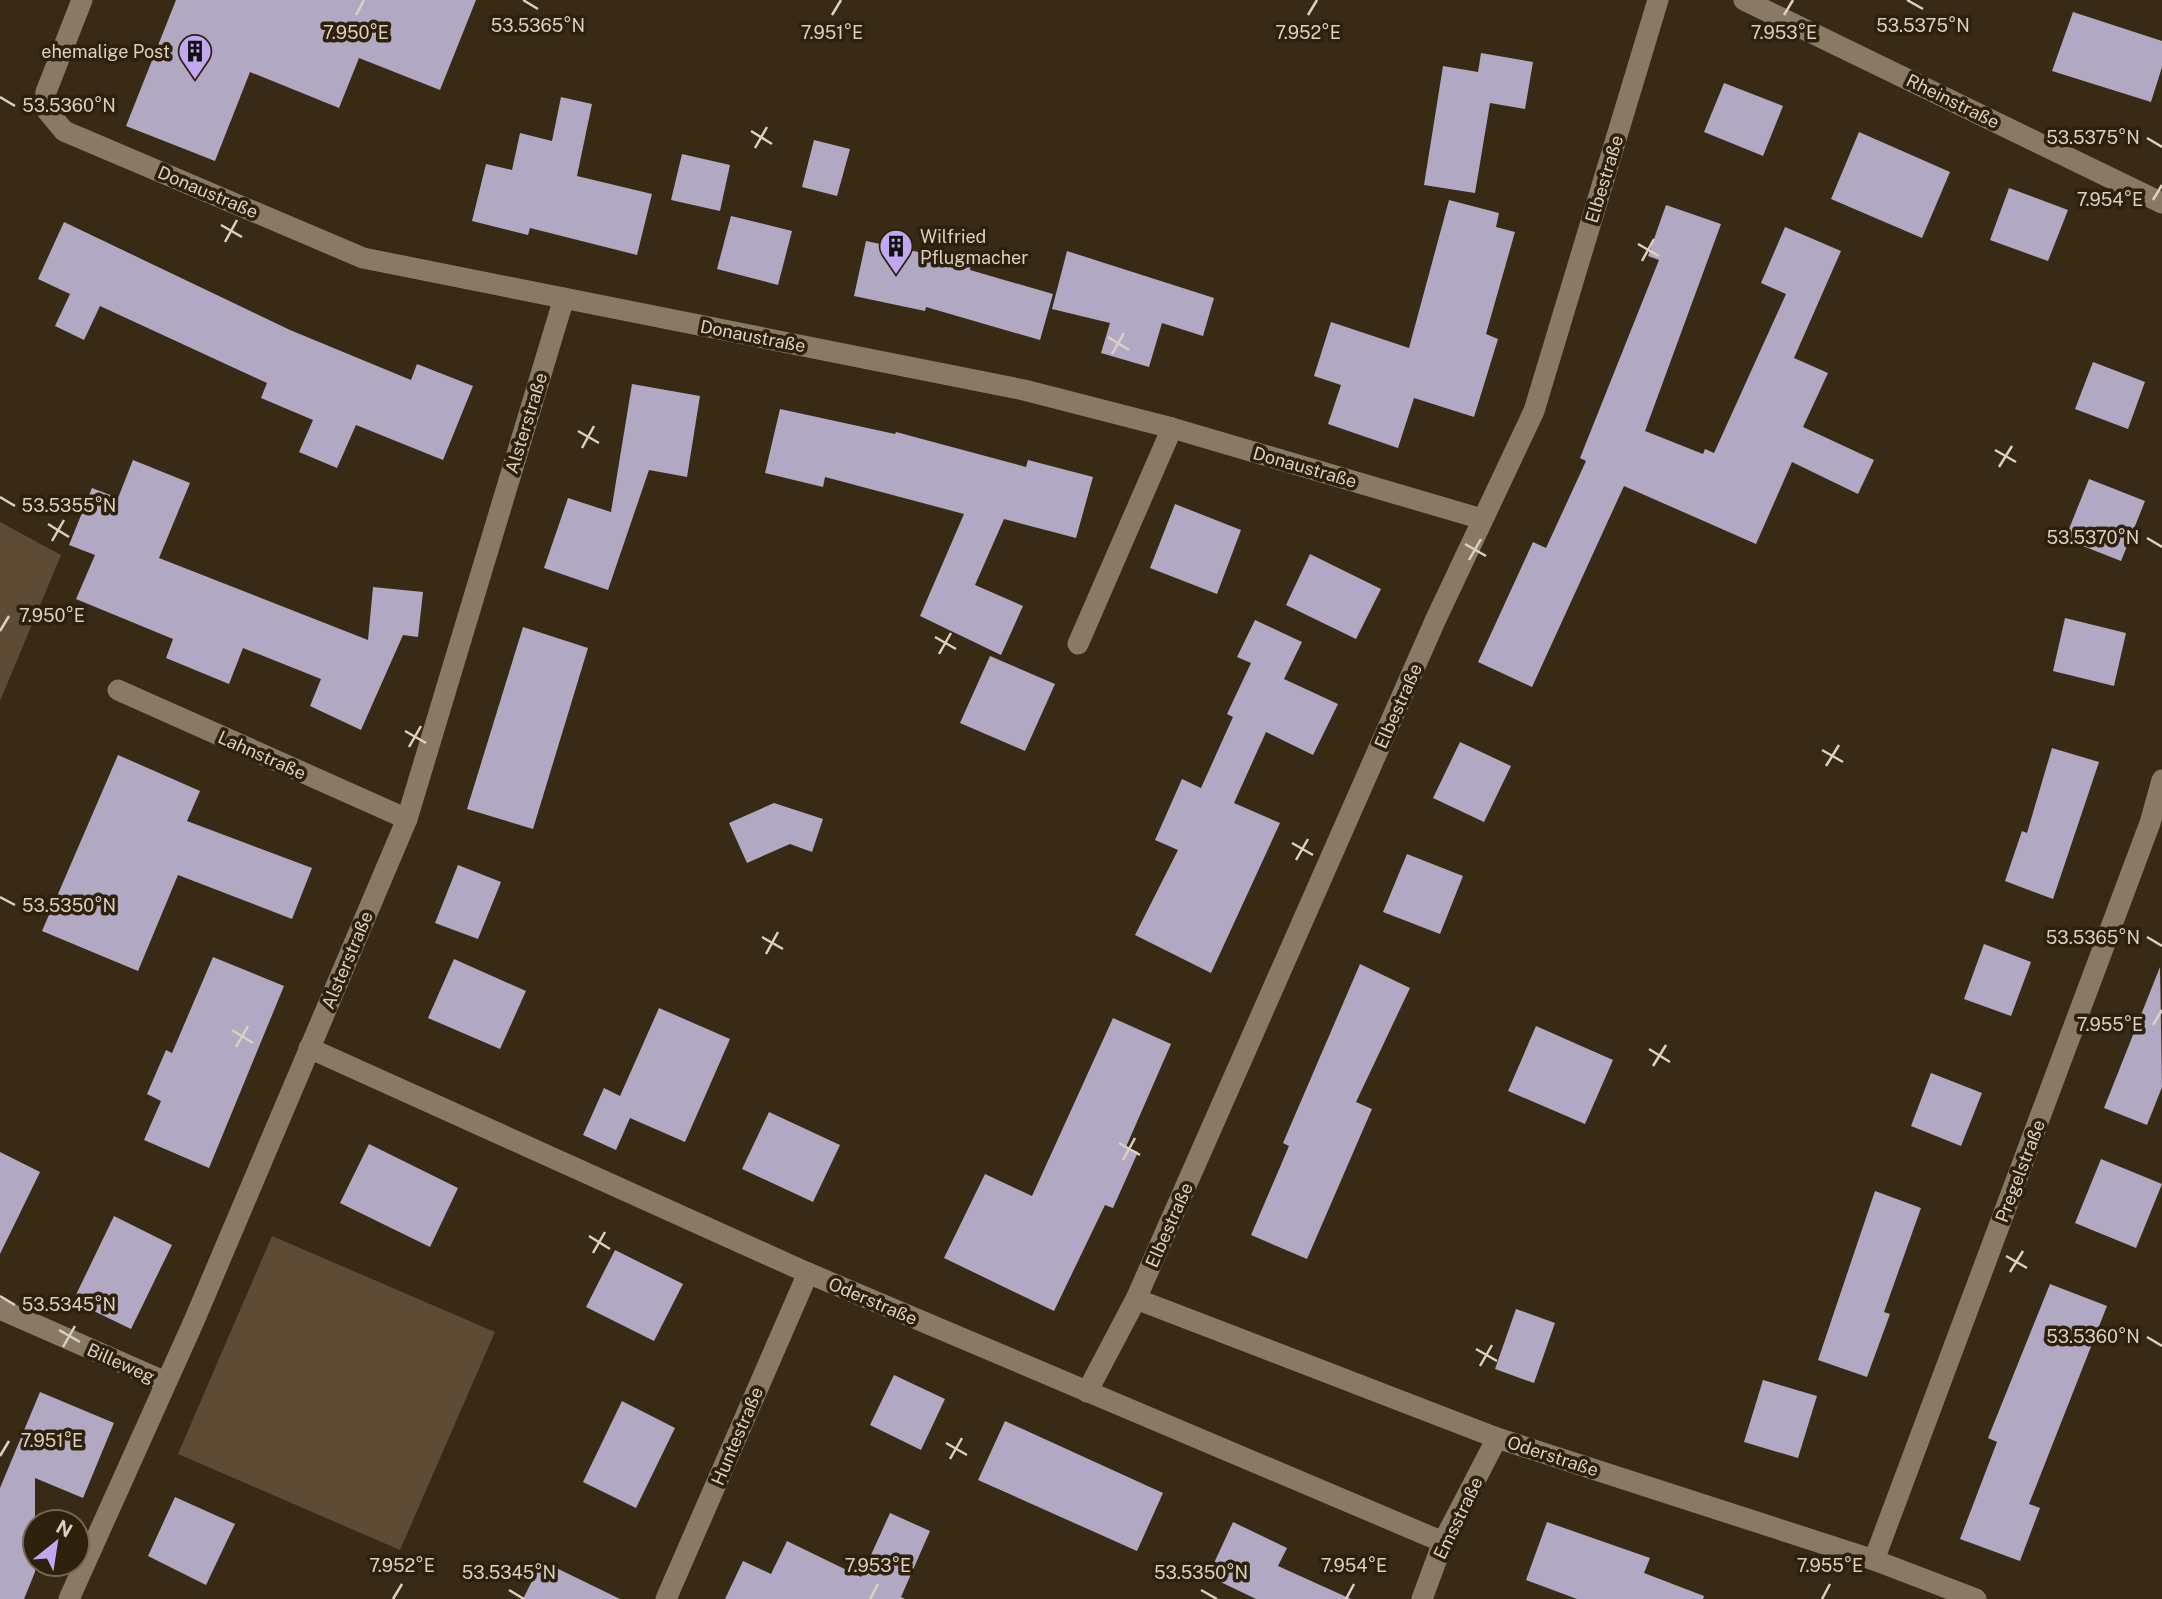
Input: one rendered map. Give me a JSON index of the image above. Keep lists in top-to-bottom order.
{
  "streets": {
    "street": [
      "Rheinstraße",
      "Elbestraße",
      "Donaustraße",
      "Alsterstraße",
      "Lahnstraße",
      "Pregelstraße",
      "Oderstraße",
      "Billeweg",
      "Huntestraße",
      "Emsstraße"
    ]
  },
  "crossings": [
    ["Elbestraße", "Donaustraße"],
    ["Elbestraße", "Oderstraße"],
    ["Donaustraße", "Alsterstraße"],
    ["Alsterstraße", "Lahnstraße"],
    ["Alsterstraße", "Oderstraße"],
    ["Alsterstraße", "Billeweg"],
    ["Pregelstraße", "Oderstraße"],
    ["Oderstraße", "Huntestraße"],
    ["Oderstraße", "Emsstraße"]
  ],
  "places": {
    "building": ["ehemalige Post", "Wilfried Pflugmacher"]
  },
  "north": "top right",
  "coordinates": [
    "53.5375°N",
    "53.5365°N",
    "7.950°E",
    "7.951°E",
    "7.952°E",
    "7.953°E",
    "53.5360°N",
    "7.954°E",
    "53.5355°N",
    "53.5370°N",
    "53.5350°N",
    "7.955°E",
    "53.5345°N"
  ]
}
